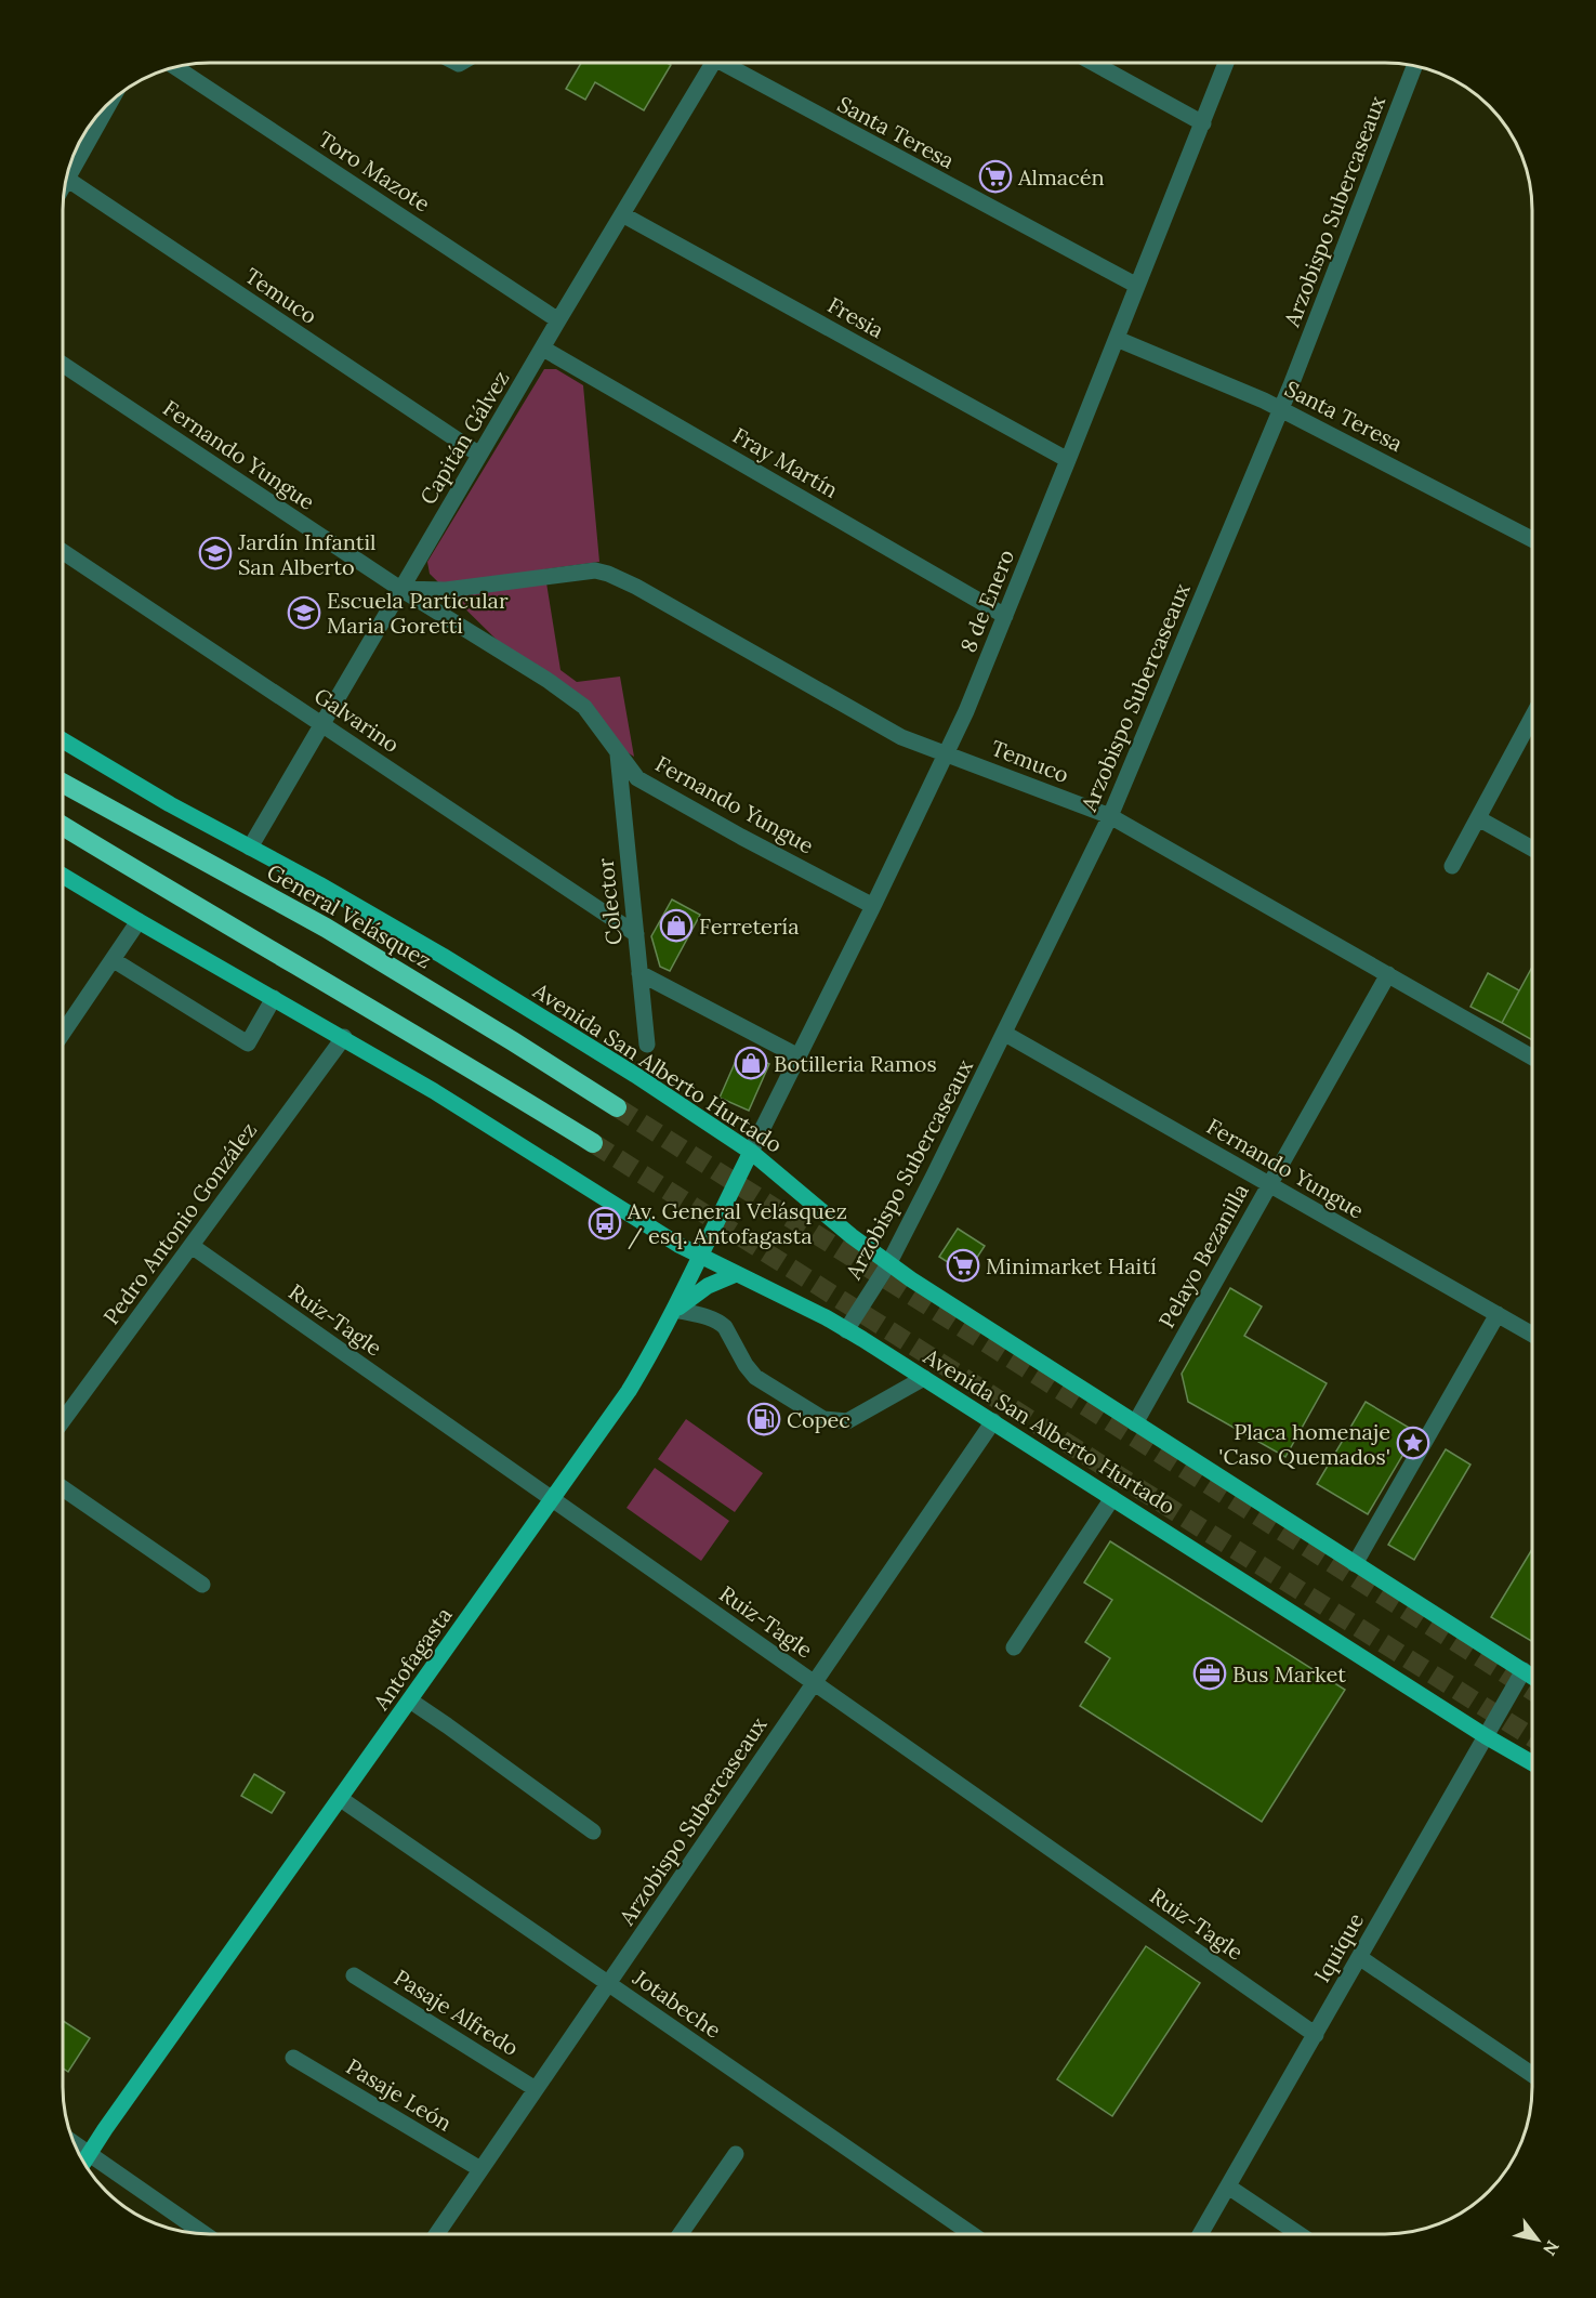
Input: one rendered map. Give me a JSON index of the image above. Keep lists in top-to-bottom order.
{
  "streets": {
    "highway": ["General Velásquez"],
    "main road": ["Avenida San Alberto Hurtado", "Antofagasta"],
    "street": [
      "Santa Teresa",
      "Toro Mazote",
      "Arzobispo Subercaseaux",
      "Temuco",
      "Fresia",
      "Capitán Gálvez",
      "Fernando Yungue",
      "Fray Martín",
      "8 de Enero",
      "Galvarino",
      "Colector",
      "Pedro Antonio González",
      "Pelayo Bezanilla",
      "Ruiz-Tagle",
      "Iquique",
      "Jotabeche",
      "Pasaje Alfredo",
      "Pasaje León"
    ]
  },
  "crossings": [
    ["Santa Teresa", "Arzobispo Subercaseaux"],
    ["Santa Teresa", "8 de Enero"],
    ["Toro Mazote", "Capitán Gálvez"],
    ["Arzobispo Subercaseaux", "Temuco"],
    ["Arzobispo Subercaseaux", "Fernando Yungue"],
    ["Arzobispo Subercaseaux", "Avenida San Alberto Hurtado"],
    ["Arzobispo Subercaseaux", "Ruiz-Tagle"],
    ["Arzobispo Subercaseaux", "Jotabeche"],
    ["Arzobispo Subercaseaux", "Pasaje Alfredo"],
    ["Arzobispo Subercaseaux", "Pasaje León"],
    ["Temuco", "Capitán Gálvez"],
    ["Temuco", "Fernando Yungue"],
    ["Temuco", "8 de Enero"],
    ["Temuco", "Pelayo Bezanilla"],
    ["Fresia", "Capitán Gálvez"],
    ["Fresia", "8 de Enero"],
    ["Capitán Gálvez", "Fernando Yungue"],
    ["Capitán Gálvez", "Fray Martín"],
    ["Capitán Gálvez", "Galvarino"],
    ["Capitán Gálvez", "Avenida San Alberto Hurtado"],
    ["Fernando Yungue", "8 de Enero"],
    ["Fernando Yungue", "Colector"],
    ["Fernando Yungue", "Pelayo Bezanilla"],
    ["Fray Martín", "8 de Enero"],
    ["8 de Enero", "Avenida San Alberto Hurtado"],
    ["8 de Enero", "Antofagasta"],
    ["Galvarino", "Colector"],
    ["Avenida San Alberto Hurtado", "Pedro Antonio González"],
    ["Avenida San Alberto Hurtado", "Pelayo Bezanilla"],
    ["Avenida San Alberto Hurtado", "Antofagasta"],
    ["Avenida San Alberto Hurtado", "Iquique"],
    ["Pedro Antonio González", "Ruiz-Tagle"],
    ["Ruiz-Tagle", "Antofagasta"],
    ["Ruiz-Tagle", "Iquique"],
    ["Antofagasta", "Jotabeche"]
  ],
  "places": {
    "supermarket": ["Almacén", "Minimarket Haití"],
    "school or university": ["Jardín Infantil San Alberto", "Escuela Particular Maria Goretti"],
    "shop": ["Ferretería", "Botilleria Ramos"],
    "bus stop": ["Av. General Velásquez / esq. Antofagasta"],
    "fuel station": ["Copec"],
    "place": ["Placa homenaje 'Caso Quemados'"],
    "office": ["Bus Market"]
  },
  "north": "bottom right"
}
